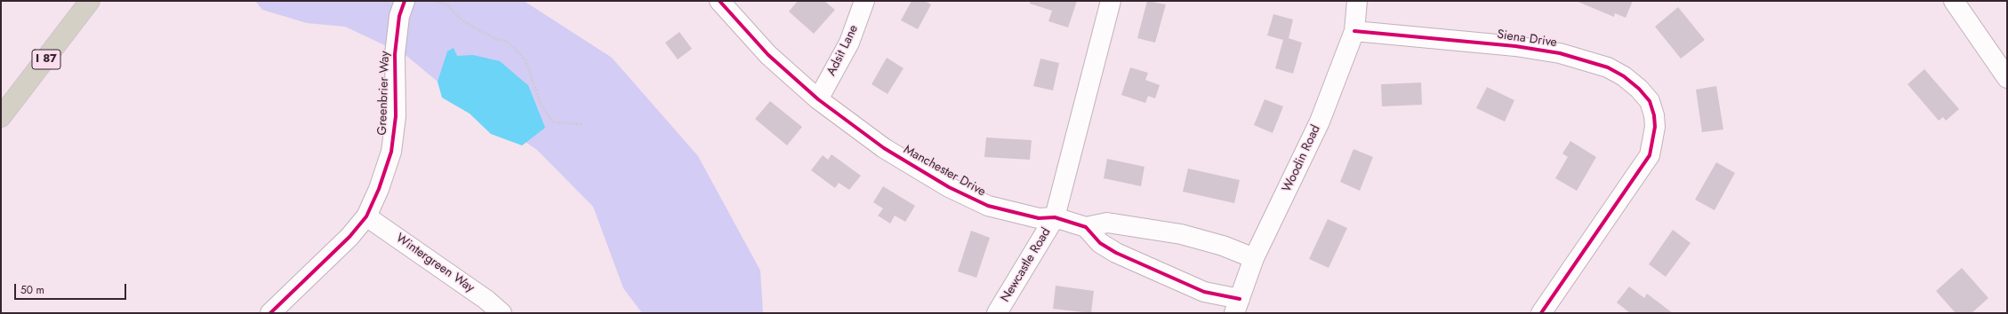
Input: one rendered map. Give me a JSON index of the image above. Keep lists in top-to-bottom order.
{
  "streets": {
    "highway": ["I 87"],
    "street": [
      "Siena Drive",
      "Adsit Lane",
      "Greenbrier Way",
      "Woodin Road",
      "Manchester Drive",
      "Wintergreen Way",
      "Newcastle Road"
    ]
  },
  "crossings": [
    ["Siena Drive", "Woodin Road"],
    ["Adsit Lane", "Manchester Drive"],
    ["Greenbrier Way", "Wintergreen Way"],
    ["Woodin Road", "Manchester Drive"],
    ["Manchester Drive", "Newcastle Road"]
  ],
  "scale_bar": "50 m"
}
